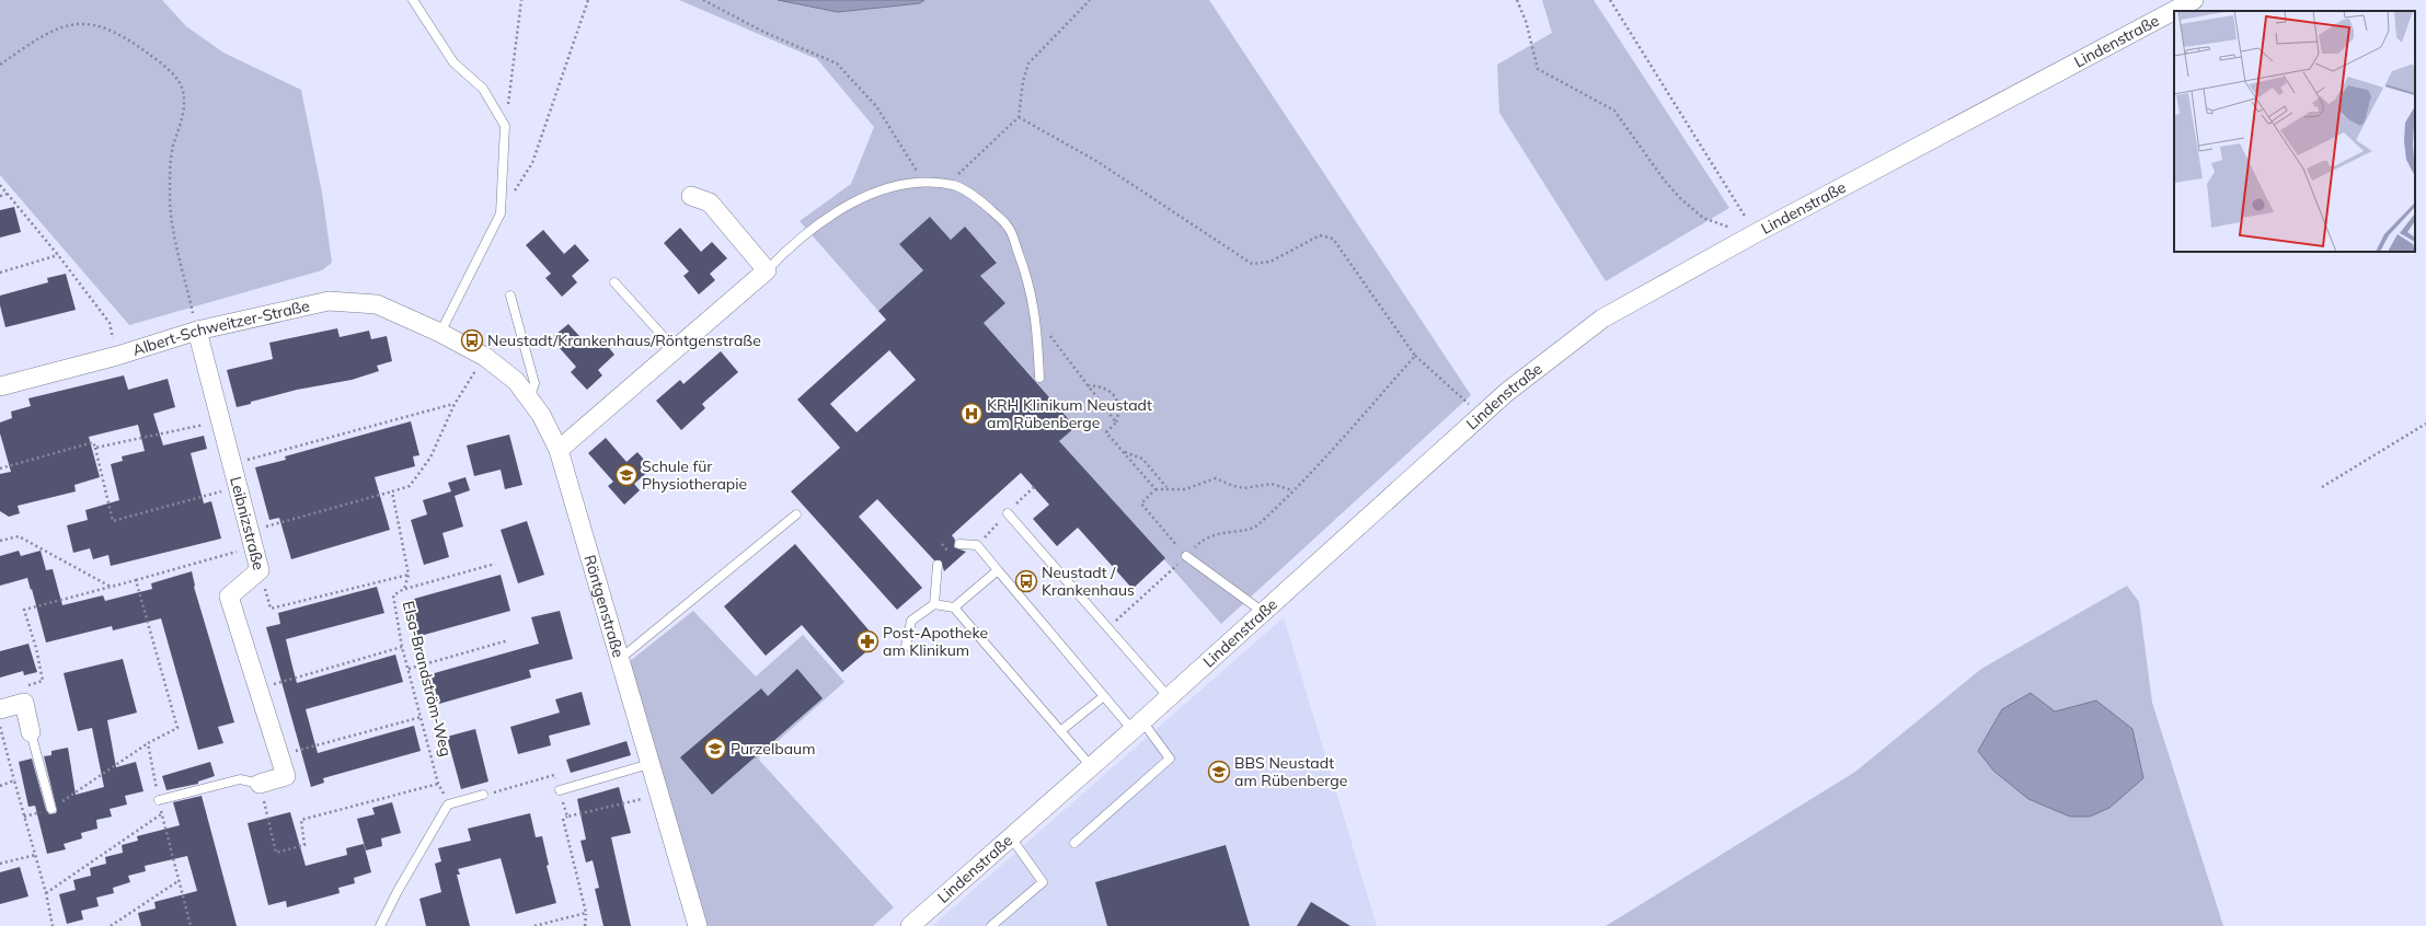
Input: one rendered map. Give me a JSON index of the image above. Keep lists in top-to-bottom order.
{
  "streets": {
    "street": [
      "Lindenstraße",
      "Albert-Schweitzer-Straße",
      "Leibnizstraße",
      "Röntgenstraße"
    ],
    "path": ["Elsa-Brandström-Weg"]
  },
  "crossings": [
    ["Albert-Schweitzer-Straße", "Leibnizstraße"],
    ["Albert-Schweitzer-Straße", "Röntgenstraße"]
  ],
  "places": {
    "bus stop": ["Neustadt/Krankenhaus/Röntgenstraße", "Neustadt / Krankenhaus"],
    "hospital": ["KRH Klinikum Neustadt am Rübenberge"],
    "school or university": ["Schule für Physiotherapie", "Purzelbaum", "BBS Neustadt am Rübenberge"],
    "pharmacy": ["Post-Apotheke am Klinikum"]
  }
}
